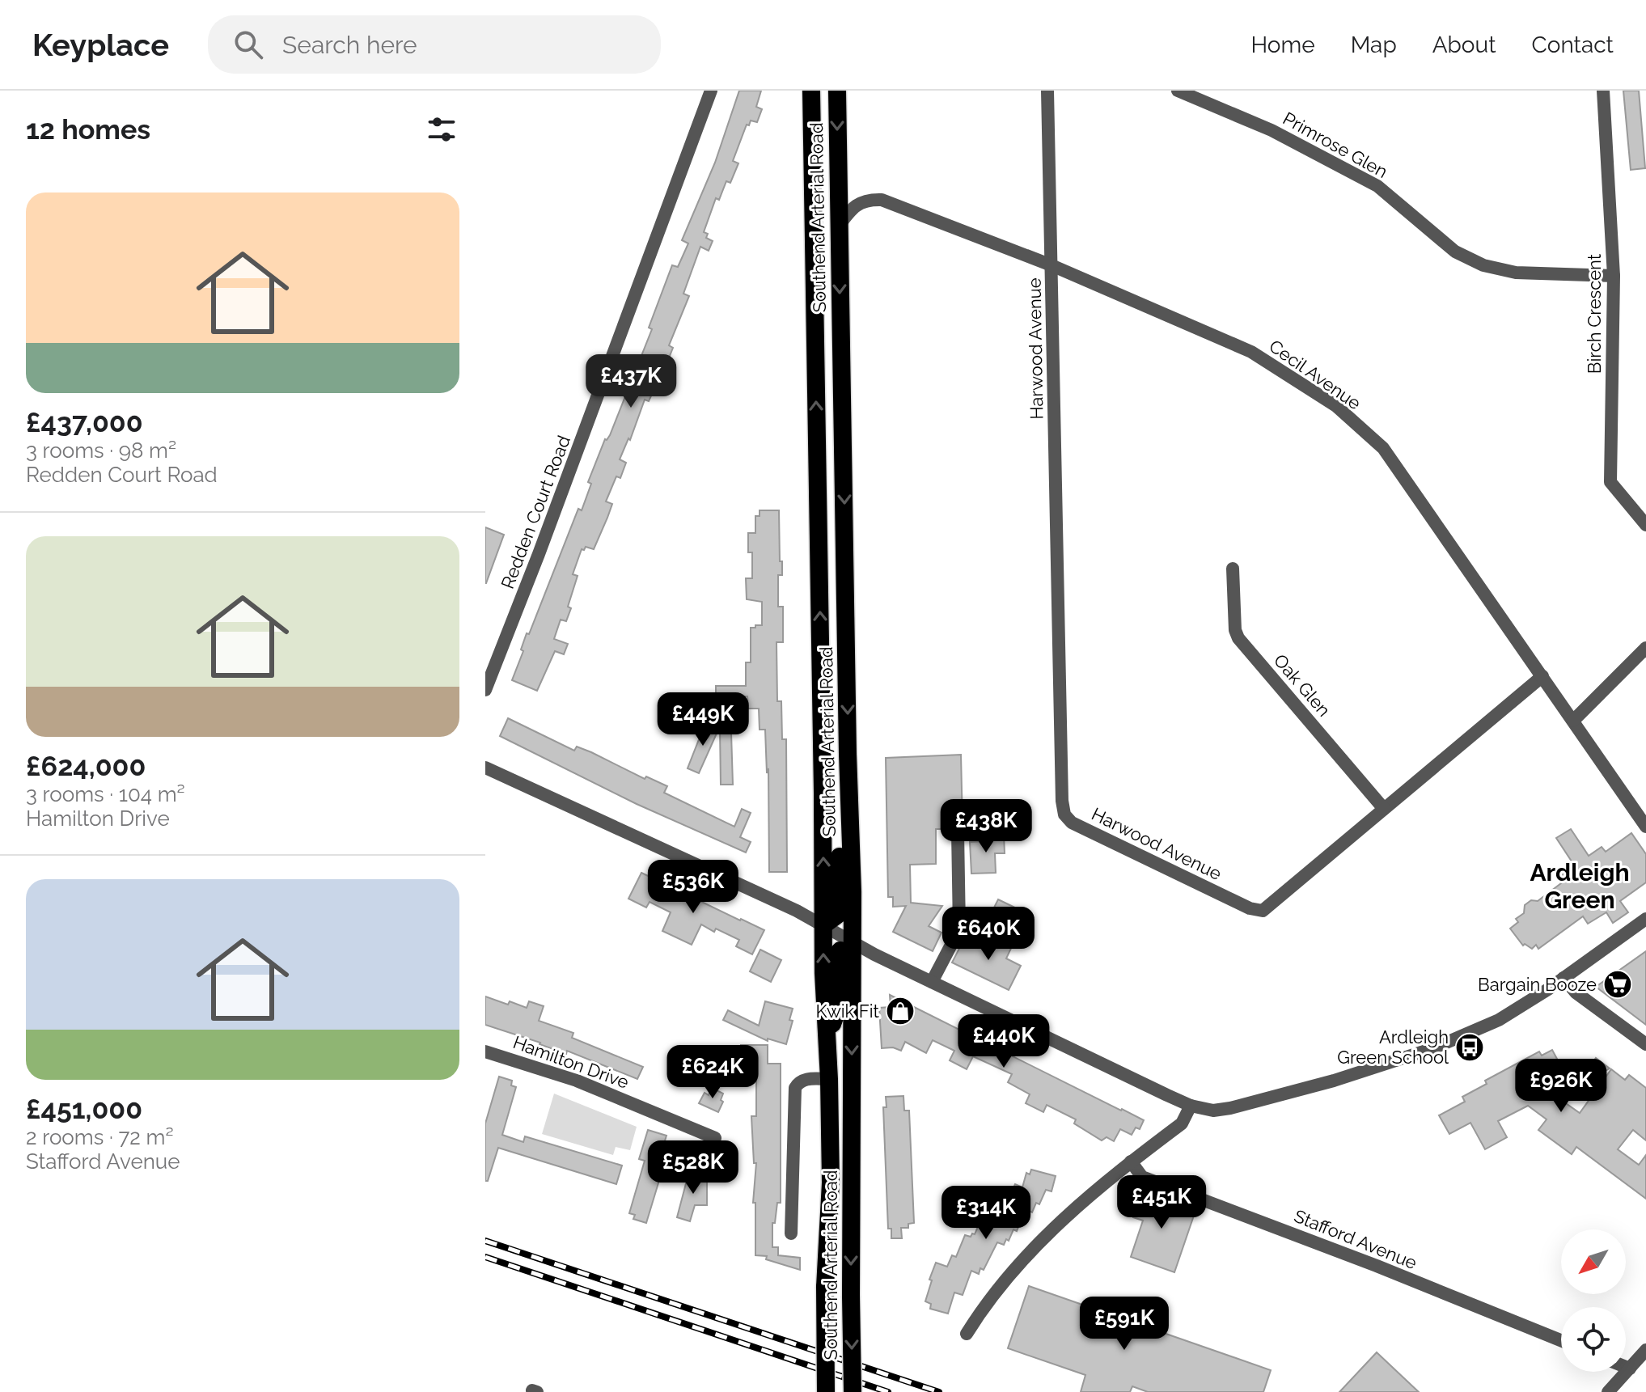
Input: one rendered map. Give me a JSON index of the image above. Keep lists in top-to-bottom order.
{
  "streets": {
    "highway": ["Southend Arterial Road"],
    "street": [
      "Primrose Glen",
      "Birch Crescent",
      "Harwood Avenue",
      "Cecil Avenue",
      "Redden Court Road",
      "Oak Glen",
      "Hamilton Drive",
      "Stafford Avenue"
    ]
  },
  "crossings": [
    ["Primrose Glen", "Birch Crescent"],
    ["Southend Arterial Road", "Cecil Avenue"],
    ["Harwood Avenue", "Cecil Avenue"],
    ["Harwood Avenue", "Oak Glen"]
  ],
  "districts": ["Ardleigh Green"],
  "places": {
    "supermarket": ["Bargain Booze"],
    "shop": ["Kwik Fit"],
    "bus stop": ["Ardleigh Green School"]
  },
  "north": "bottom left",
  "page": {
    "header": "Keyplace",
    "search": "Search here",
    "nav": [
      "Home",
      "Map",
      "About",
      "Contact"
    ],
    "heading": "12 homes",
    "list": [
      {
        "name": "£437,000",
        "note": "3 rooms · 98 m² · Redden Court Road"
      },
      {
        "name": "£624,000",
        "note": "3 rooms · 104 m² · Hamilton Drive"
      },
      {
        "name": "£451,000",
        "note": "2 rooms · 72 m² · Stafford Avenue"
      }
    ],
    "price": [
      "£437K",
      "£449K",
      "£438K",
      "£536K",
      "£640K",
      "£440K",
      "£624K",
      "£926K",
      "£528K",
      "£451K",
      "£314K",
      "£591K"
    ]
  }
}
